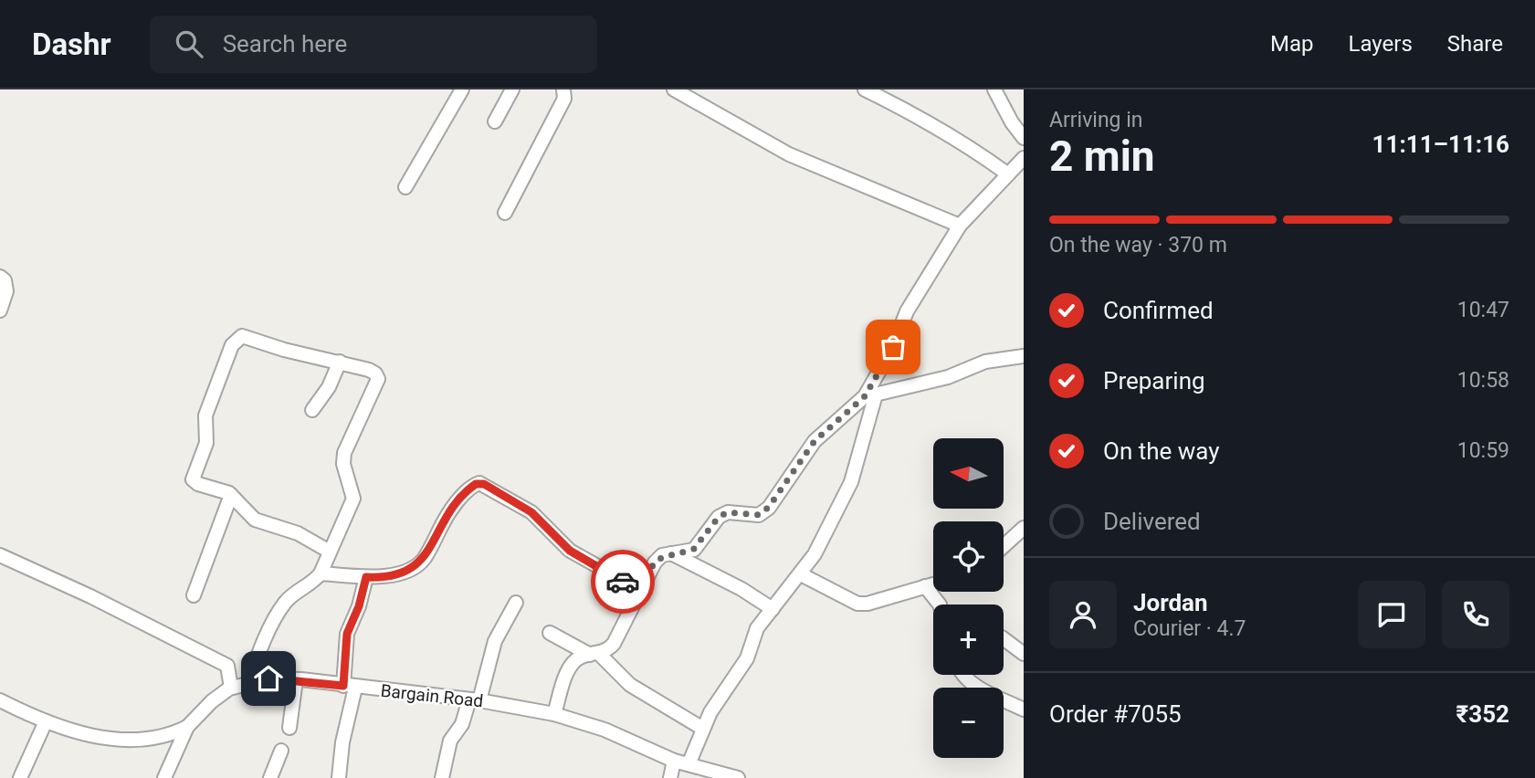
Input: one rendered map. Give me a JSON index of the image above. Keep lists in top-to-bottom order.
{
  "streets": {
    "street": ["Bargain Road"]
  },
  "north": "left",
  "page": {
    "header": "Dashr",
    "search": "Search here",
    "nav": ["Map", "Layers", "Share"],
    "heading": ["2 min", "Arriving in", "11:11–11:16"],
    "panel": [
      "Jordan",
      "Courier · 4.7",
      "Order #7055",
      "₹352"
    ],
    "bar": "On the way · 370 m",
    "list": [
      ["Confirmed", "10:47"],
      ["Preparing", "10:58"],
      ["On the way", "10:59"],
      "Delivered"
    ],
    "map_buttons": ["+", "−"]
  }
}
